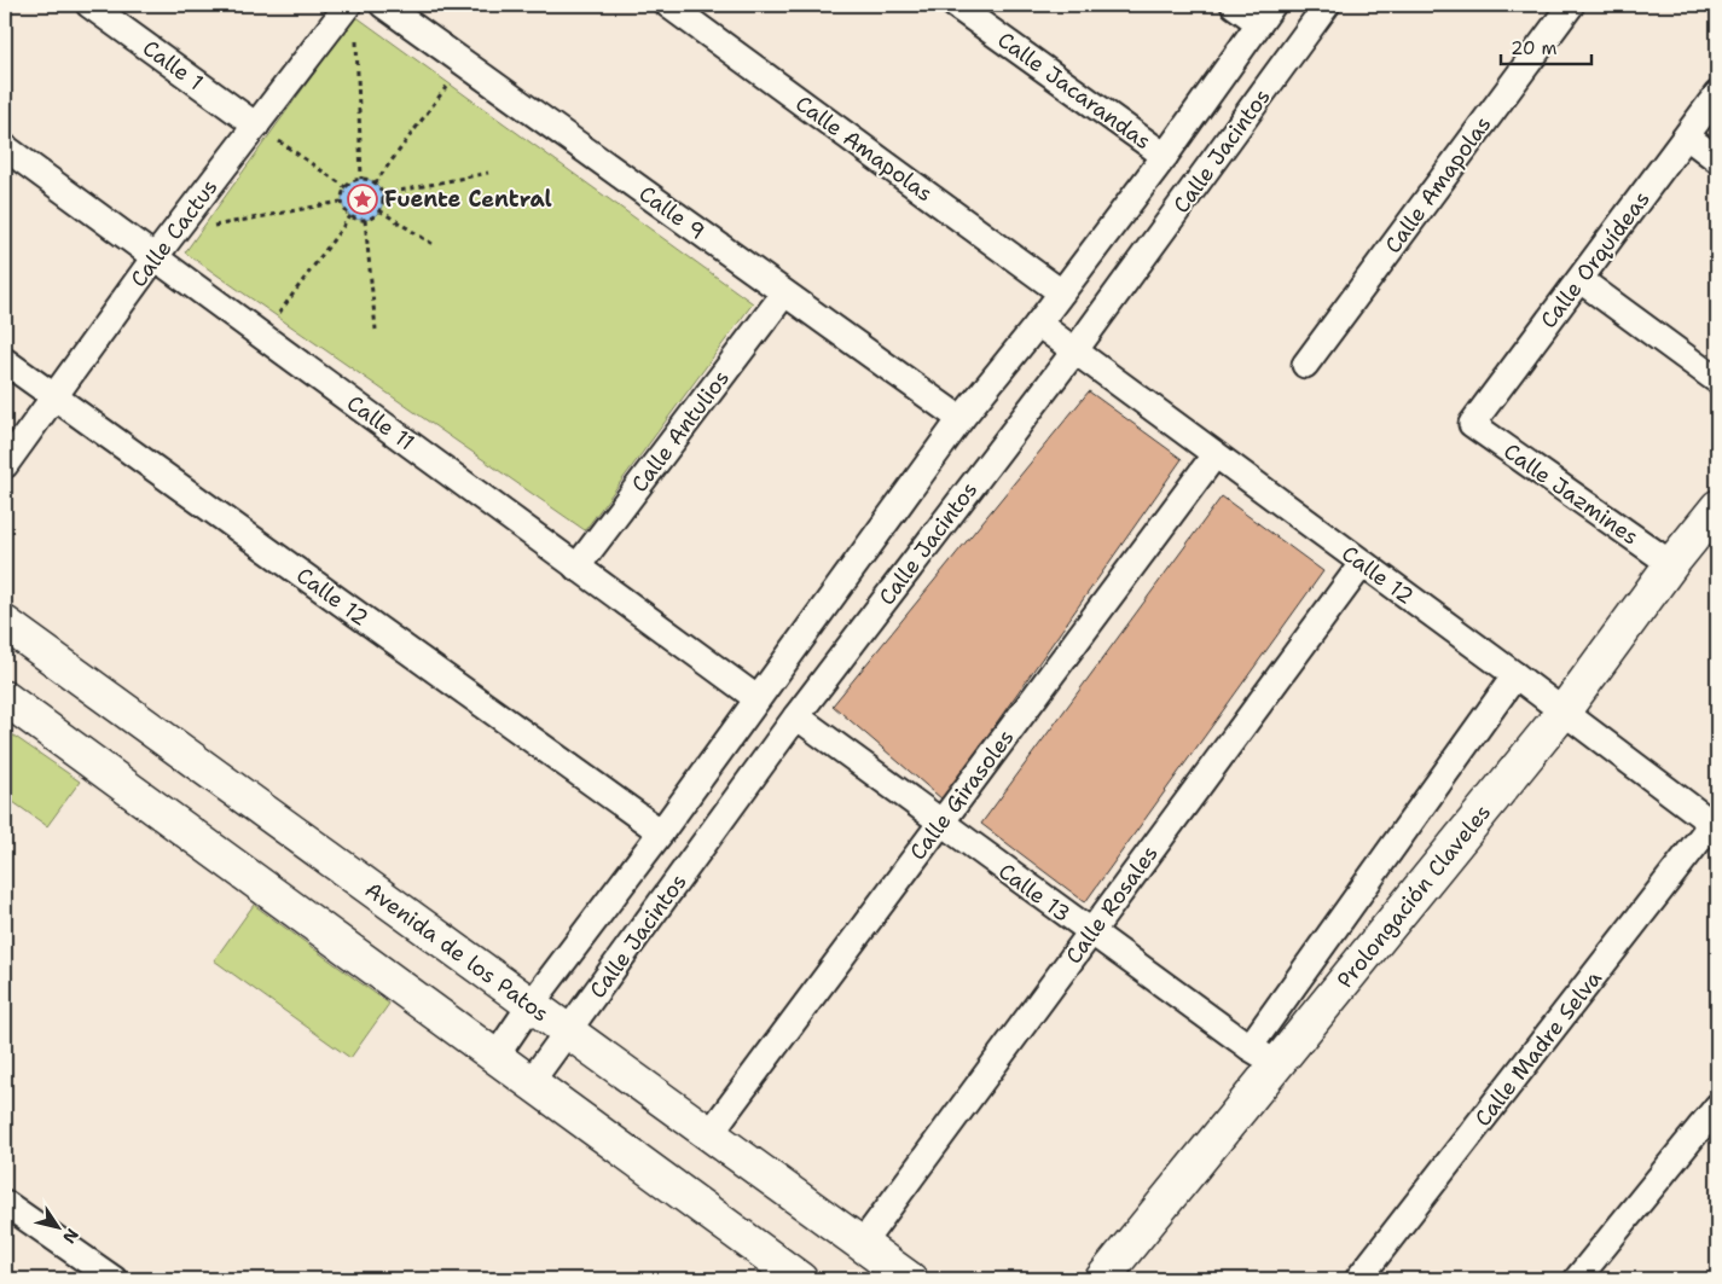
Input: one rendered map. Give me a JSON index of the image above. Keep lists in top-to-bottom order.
{
  "streets": {
    "street": [
      "Calle 1",
      "Calle Jacarandas",
      "Calle Amapolas",
      "Calle Jacintos",
      "Calle 9",
      "Calle Cactus",
      "Calle Orquídeas",
      "Calle 11",
      "Calle Antulios",
      "Calle Jazmines",
      "Calle 12",
      "Calle Girasoles",
      "Calle 13",
      "Prolongación Claveles",
      "Calle Rosales",
      "Avenida de los Patos",
      "Calle Madre Selva"
    ]
  },
  "crossings": [
    ["Calle 1", "Calle Cactus"],
    ["Calle Jacarandas", "Calle Jacintos"],
    ["Calle Amapolas", "Calle Jacintos"],
    ["Calle Jacintos", "Calle 9"],
    ["Calle Jacintos", "Calle 11"],
    ["Calle Jacintos", "Calle 12"],
    ["Calle Jacintos", "Calle 13"],
    ["Calle Jacintos", "Avenida de los Patos"],
    ["Calle 9", "Calle Antulios"],
    ["Calle Cactus", "Calle 11"],
    ["Calle Cactus", "Calle 12"],
    ["Calle Orquídeas", "Calle Jazmines"],
    ["Calle 11", "Calle Antulios"],
    ["Calle Jazmines", "Prolongación Claveles"],
    ["Calle 12", "Calle Girasoles"],
    ["Calle 12", "Prolongación Claveles"],
    ["Calle 12", "Calle Rosales"],
    ["Calle 12", "Calle Madre Selva"],
    ["Calle Girasoles", "Calle 13"],
    ["Calle Girasoles", "Avenida de los Patos"],
    ["Calle 13", "Prolongación Claveles"],
    ["Calle 13", "Calle Rosales"],
    ["Calle Rosales", "Avenida de los Patos"]
  ],
  "places": {
    "place": ["Fuente Central"]
  },
  "scale_bar": "20 m",
  "north": "bottom right"
}
